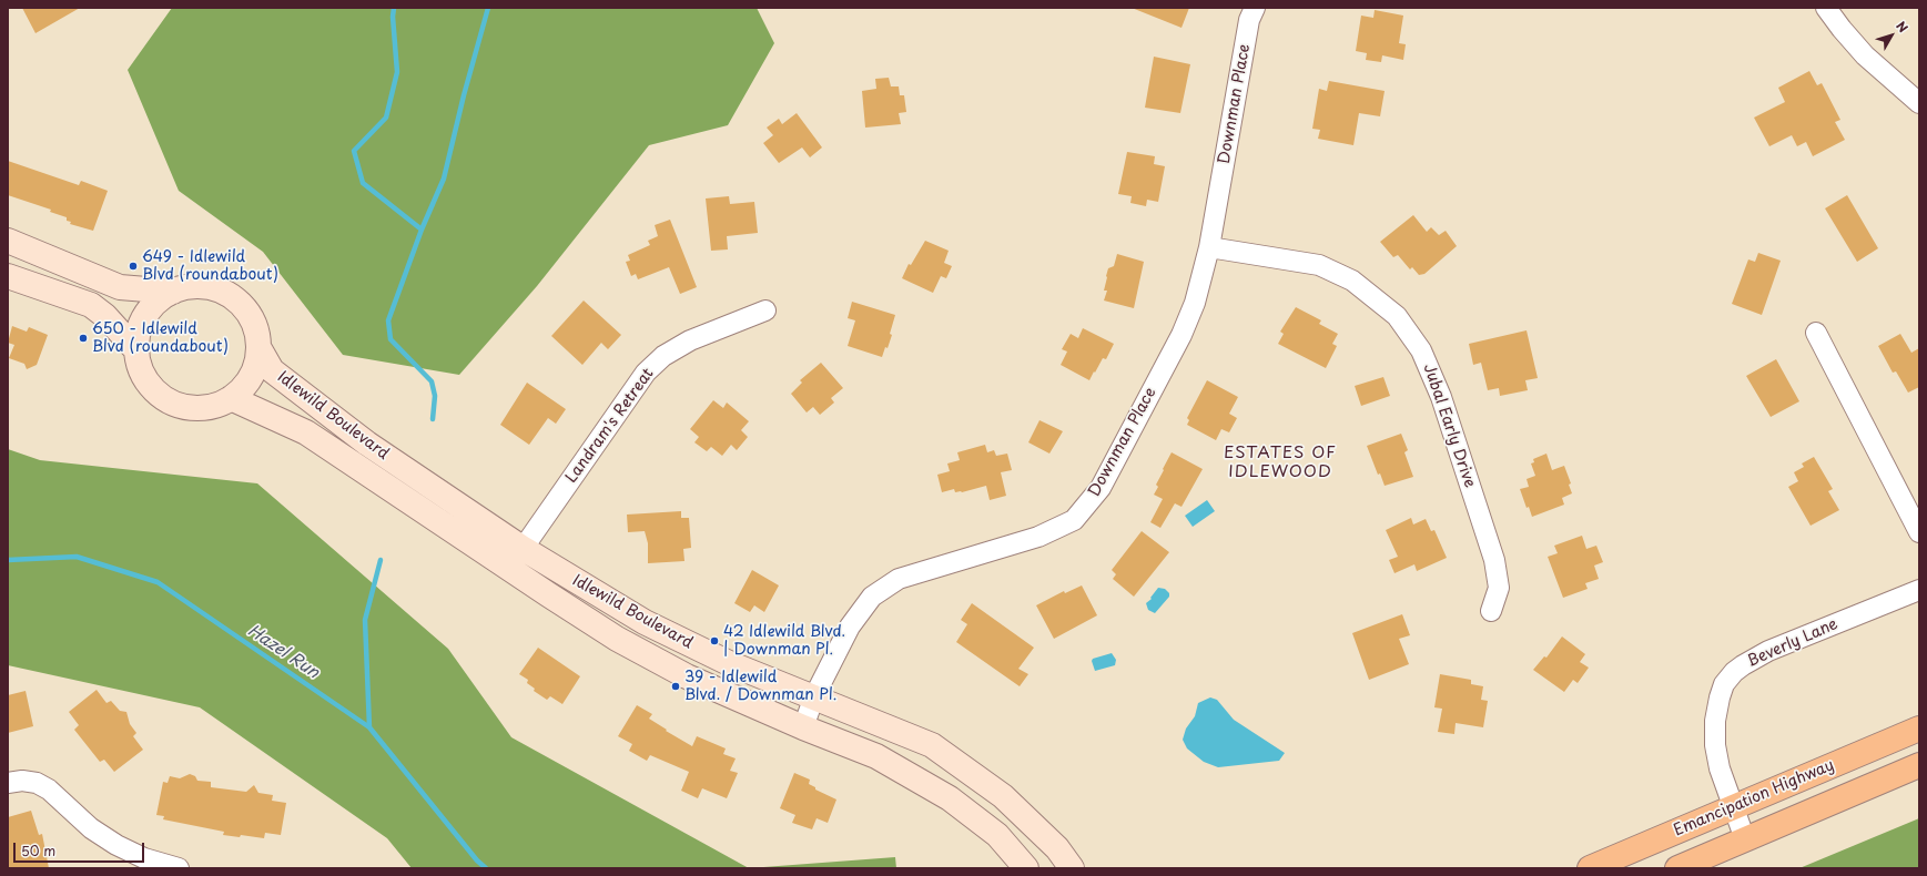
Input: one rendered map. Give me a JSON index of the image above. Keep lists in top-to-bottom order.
{
  "streets": {
    "main road": ["Emancipation Highway"],
    "street": [
      "Downman Place",
      "Idlewild Boulevard",
      "Landram's Retreat",
      "Jubal Early Drive",
      "Beverly Lane"
    ]
  },
  "crossings": [
    ["Downman Place", "Idlewild Boulevard"],
    ["Downman Place", "Jubal Early Drive"],
    ["Idlewild Boulevard", "Landram's Retreat"],
    ["Beverly Lane", "Emancipation Highway"]
  ],
  "districts": ["ESTATES OF IDLEWOOD"],
  "water": ["Hazel Run"],
  "places": [
    "649 - Idlewild Blvd (roundabout)",
    "650 - Idlewild Blvd (roundabout)",
    "42 Idlewild Blvd. | Downman Pl.",
    "39 - Idlewild Blvd. / Downman Pl."
  ],
  "scale_bar": "50 m",
  "north": "top right"
}
